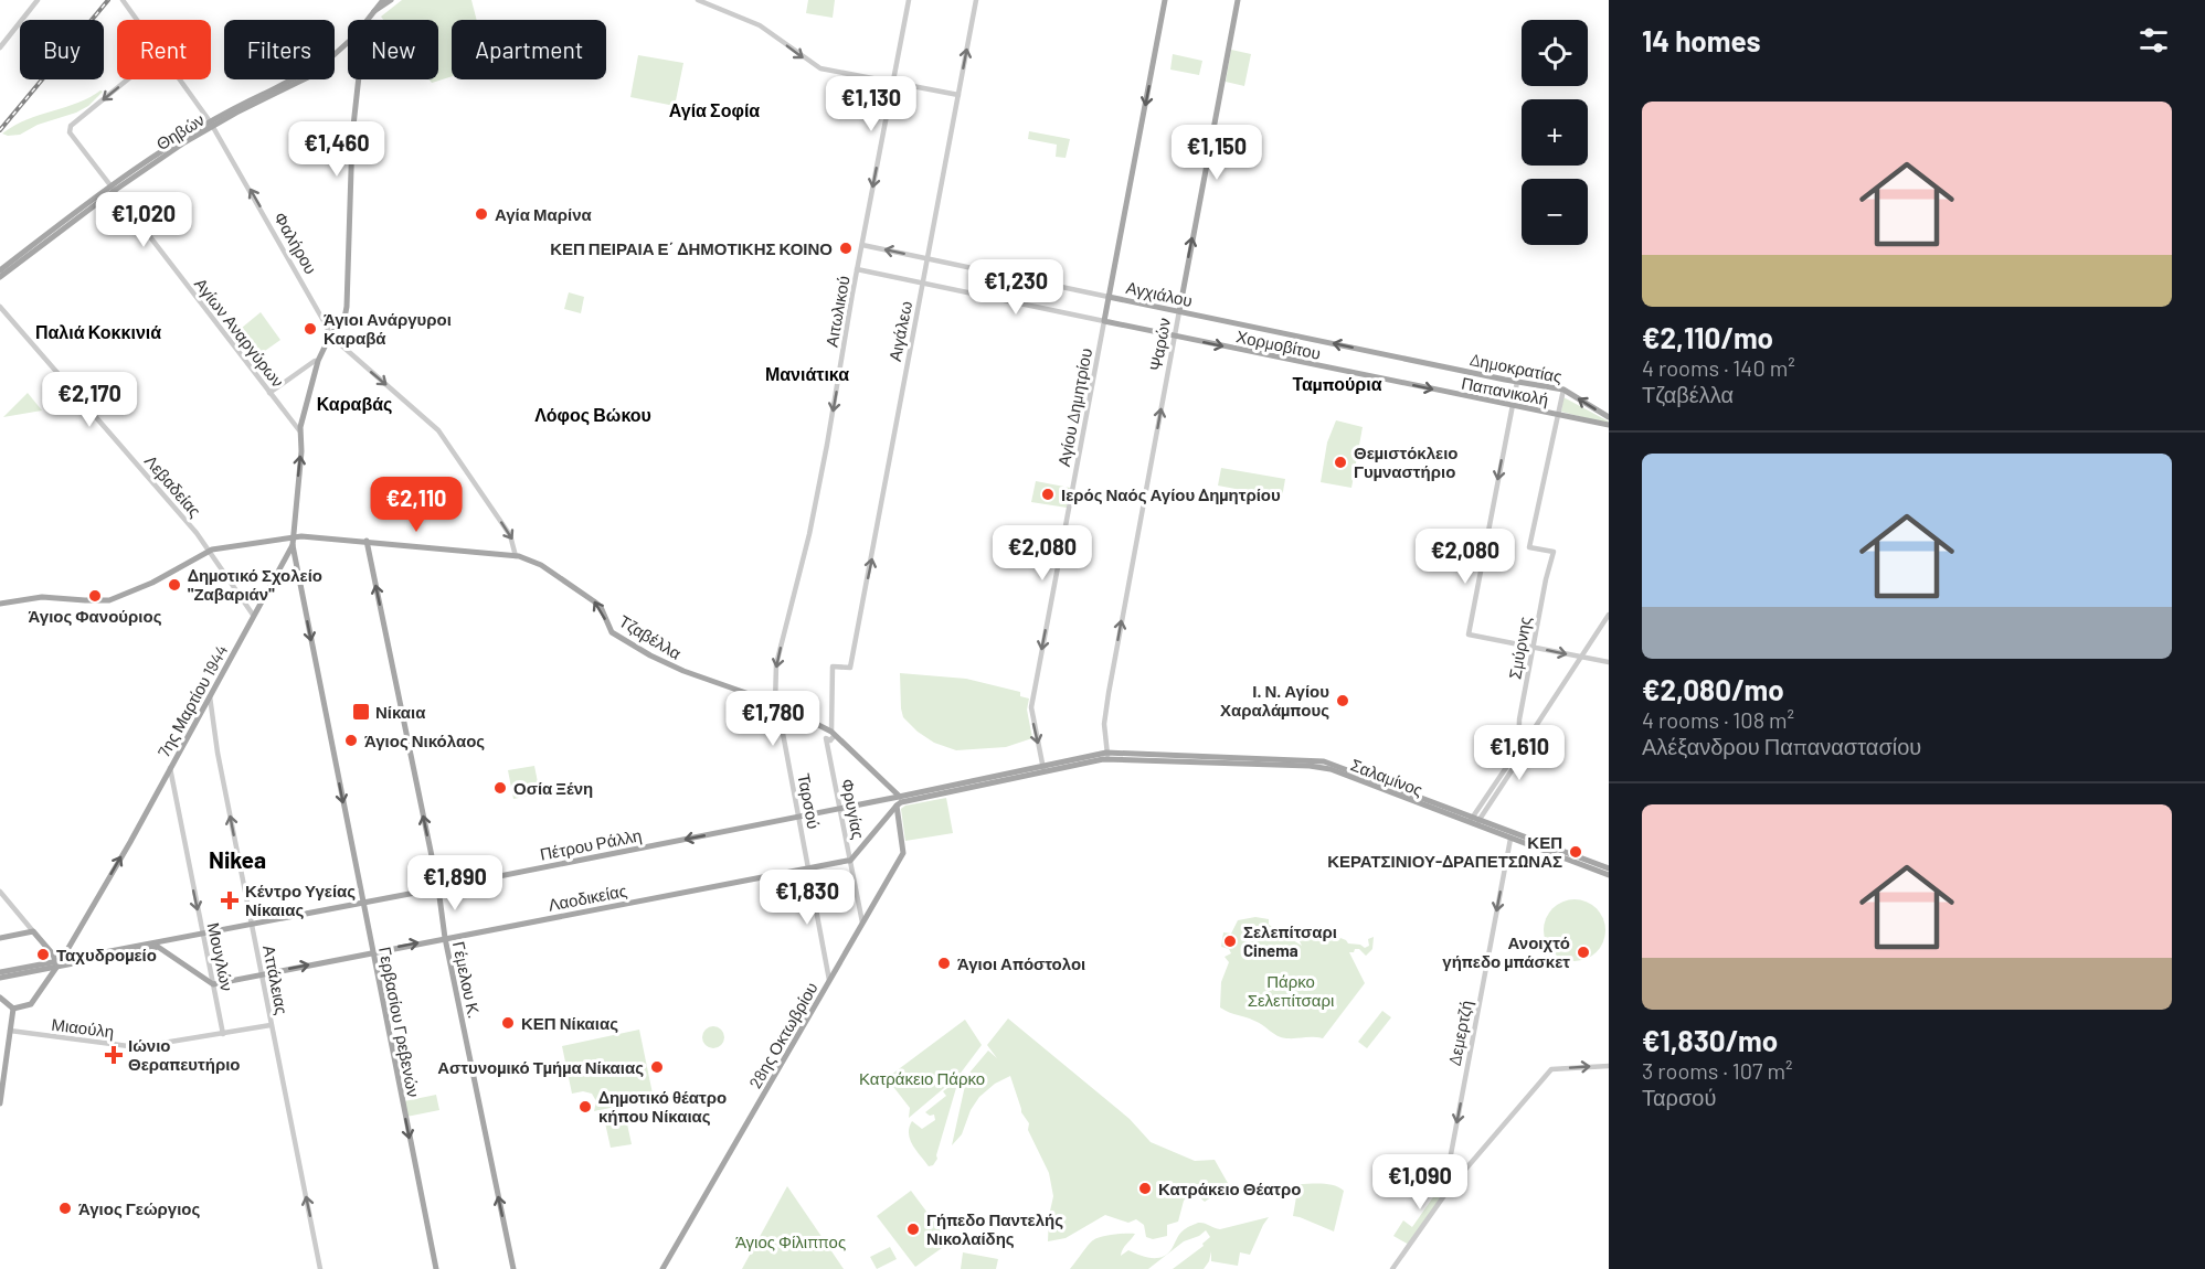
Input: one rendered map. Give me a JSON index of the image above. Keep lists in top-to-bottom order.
{
  "streets": {
    "main road": [
      "Θηβών",
      "Αγχιάλου",
      "Ψαρών",
      "Χορμοβίτου",
      "Δημοκρατίας",
      "Παπανικολή",
      "Αγίου Δημητρίου",
      "Τζαβέλλα",
      "7ης Μαρτίου 1944",
      "Σαλαμίνος",
      "Πέτρου Ράλλη",
      "Λαοδικείας",
      "Γέμελου Κ.",
      "Γερβασίου Γρεβενών",
      "28ης Οκτωβρίου"
    ],
    "street": [
      "Φαλήρου",
      "Αιτωλικού",
      "Αιγάλεω",
      "Αγίων Αναργύρων",
      "Λεβαδείας",
      "Σμύρνης",
      "Ταρσού",
      "Φρυγίας",
      "Μουγλών",
      "Αττάλειας",
      "Μιαούλη",
      "Δεμερτζή"
    ]
  },
  "crossings": [
    ["Θηβών", "Φαλήρου"],
    ["Θηβών", "Αγίων Αναργύρων"],
    ["Φαλήρου", "7ης Μαρτίου 1944"],
    ["Αγχιάλου", "Αιτωλικού"],
    ["Αγχιάλου", "Αιγάλεω"],
    ["Αγχιάλου", "Ψαρών"],
    ["Αγχιάλου", "Δημοκρατίας"],
    ["Αγχιάλου", "Αγίου Δημητρίου"],
    ["Αιτωλικού", "Τζαβέλλα"],
    ["Αιτωλικού", "Ταρσού"],
    ["Αιγάλεω", "Τζαβέλλα"],
    ["Αιγάλεω", "Φρυγίας"],
    ["Αγίων Αναργύρων", "7ης Μαρτίου 1944"],
    ["Ψαρών", "Χορμοβίτου"],
    ["Ψαρών", "Πέτρου Ράλλη"],
    ["Χορμοβίτου", "Παπανικολή"],
    ["Χορμοβίτου", "Αγίου Δημητρίου"],
    ["Παπανικολή", "Σμύρνης"],
    ["Αγίου Δημητρίου", "Πέτρου Ράλλη"],
    ["Λεβαδείας", "Τζαβέλλα"],
    ["Λεβαδείας", "7ης Μαρτίου 1944"],
    ["Τζαβέλλα", "7ης Μαρτίου 1944"],
    ["Τζαβέλλα", "Ταρσού"],
    ["Τζαβέλλα", "Φρυγίας"],
    ["Τζαβέλλα", "Πέτρου Ράλλη"],
    ["Τζαβέλλα", "Γέμελου Κ."],
    ["Τζαβέλλα", "28ης Οκτωβρίου"],
    ["7ης Μαρτίου 1944", "Πέτρου Ράλλη"],
    ["7ης Μαρτίου 1944", "Μουγλών"],
    ["7ης Μαρτίου 1944", "Αττάλειας"],
    ["7ης Μαρτίου 1944", "Γερβασίου Γρεβενών"],
    ["Σαλαμίνος", "Πέτρου Ράλλη"],
    ["Σαλαμίνος", "Δεμερτζή"],
    ["Ταρσού", "Πέτρου Ράλλη"],
    ["Ταρσού", "Λαοδικείας"],
    ["Ταρσού", "28ης Οκτωβρίου"],
    ["Φρυγίας", "Πέτρου Ράλλη"],
    ["Φρυγίας", "Λαοδικείας"],
    ["Φρυγίας", "28ης Οκτωβρίου"],
    ["Πέτρου Ράλλη", "Λαοδικείας"],
    ["Πέτρου Ράλλη", "Μουγλών"],
    ["Πέτρου Ράλλη", "Αττάλειας"],
    ["Πέτρου Ράλλη", "Γέμελου Κ."],
    ["Πέτρου Ράλλη", "Γερβασίου Γρεβενών"],
    ["Πέτρου Ράλλη", "28ης Οκτωβρίου"],
    ["Λαοδικείας", "Μουγλών"],
    ["Λαοδικείας", "Αττάλειας"],
    ["Λαοδικείας", "Γέμελου Κ."],
    ["Λαοδικείας", "Γερβασίου Γρεβενών"],
    ["Μουγλών", "Μιαούλη"],
    ["Αττάλειας", "Μιαούλη"]
  ],
  "one_way": [
    "Φαλήρου",
    "Αγχιάλου",
    "Αιτωλικού",
    "Αιγάλεω",
    "Ψαρών",
    "Χορμοβίτου",
    "Αγίου Δημητρίου",
    "Μουγλών",
    "Αττάλειας",
    "Γέμελου Κ.",
    "Γερβασίου Γρεβενών",
    "Δεμερτζή"
  ],
  "districts": [
    "Αγία Σοφία",
    "Παλιά Κοκκινιά",
    "Μανιάτικα",
    "Ταμπούρια",
    "Καραβάς",
    "Λόφος Βώκου",
    "Nikea"
  ],
  "parks": ["Πάρκο Σελεπίτσαρι", "Κατράκειο Πάρκο", "Άγιος Φίλιππος"],
  "places": {
    "other": [
      "Αγία Μαρίνα",
      "ΚΕΠ ΠΕΙΡΑΙΑ Ε΄ ΔΗΜΟΤΙΚΗΣ ΚΟΙΝΟ",
      "Άγιοι Ανάργυροι Καραβά",
      "Θεμιστόκλειο Γυμναστήριο",
      "Ιερός Ναός Αγίου Δημητρίου",
      "Δημοτικό Σχολείο \"Ζαβαριάν\"",
      "Άγιος Φανούριος",
      "Ι. Ν. Αγίου Χαραλάμπους",
      "Άγιος Νικόλαος",
      "Οσία Ξένη",
      "ΚΕΠ ΚΕΡΑΤΣΙΝΙΟΥ-ΔΡΑΠΕΤΣΩΝΑΣ",
      "Σελεπίτσαρι Cinema",
      "Ανοιχτό γήπεδο μπάσκετ",
      "Ταχυδρομείο",
      "Άγιοι Απόστολοι",
      "ΚΕΠ Νίκαιας",
      "Αστυνομικό Τμήμα Νίκαιας",
      "Δημοτικό θέατρο κήπου Νίκαιας",
      "Κατράκειο Θέατρο",
      "Άγιος Γεώργιος",
      "Γήπεδο Παντελής Νικολαίδης"
    ],
    "transit": ["Νίκαια"],
    "health": ["Κέντρο Υγείας Νίκαιας", "Ιώνιο Θεραπευτήριο"]
  },
  "page": {
    "heading": "14 homes",
    "map_buttons": ["+", "−"],
    "chip": [
      "Buy",
      "Rent",
      "Filters",
      "New",
      "Apartment"
    ],
    "price": [
      "€1,130",
      "€1,460",
      "€1,150",
      "€1,020",
      "€1,230",
      "€2,170",
      "€2,110",
      "€2,080",
      "€2,080",
      "€1,780",
      "€1,610",
      "€1,890",
      "€1,830",
      "€1,090"
    ],
    "list": [
      {
        "name": "€2,110/mo",
        "note": "4 rooms · 140 m² · Τζαβέλλα"
      },
      {
        "name": "€2,080/mo",
        "note": "4 rooms · 108 m² · Αλέξανδρου Παπαναστασίου"
      },
      {
        "name": "€1,830/mo",
        "note": "3 rooms · 107 m² · Ταρσού"
      }
    ]
  }
}
